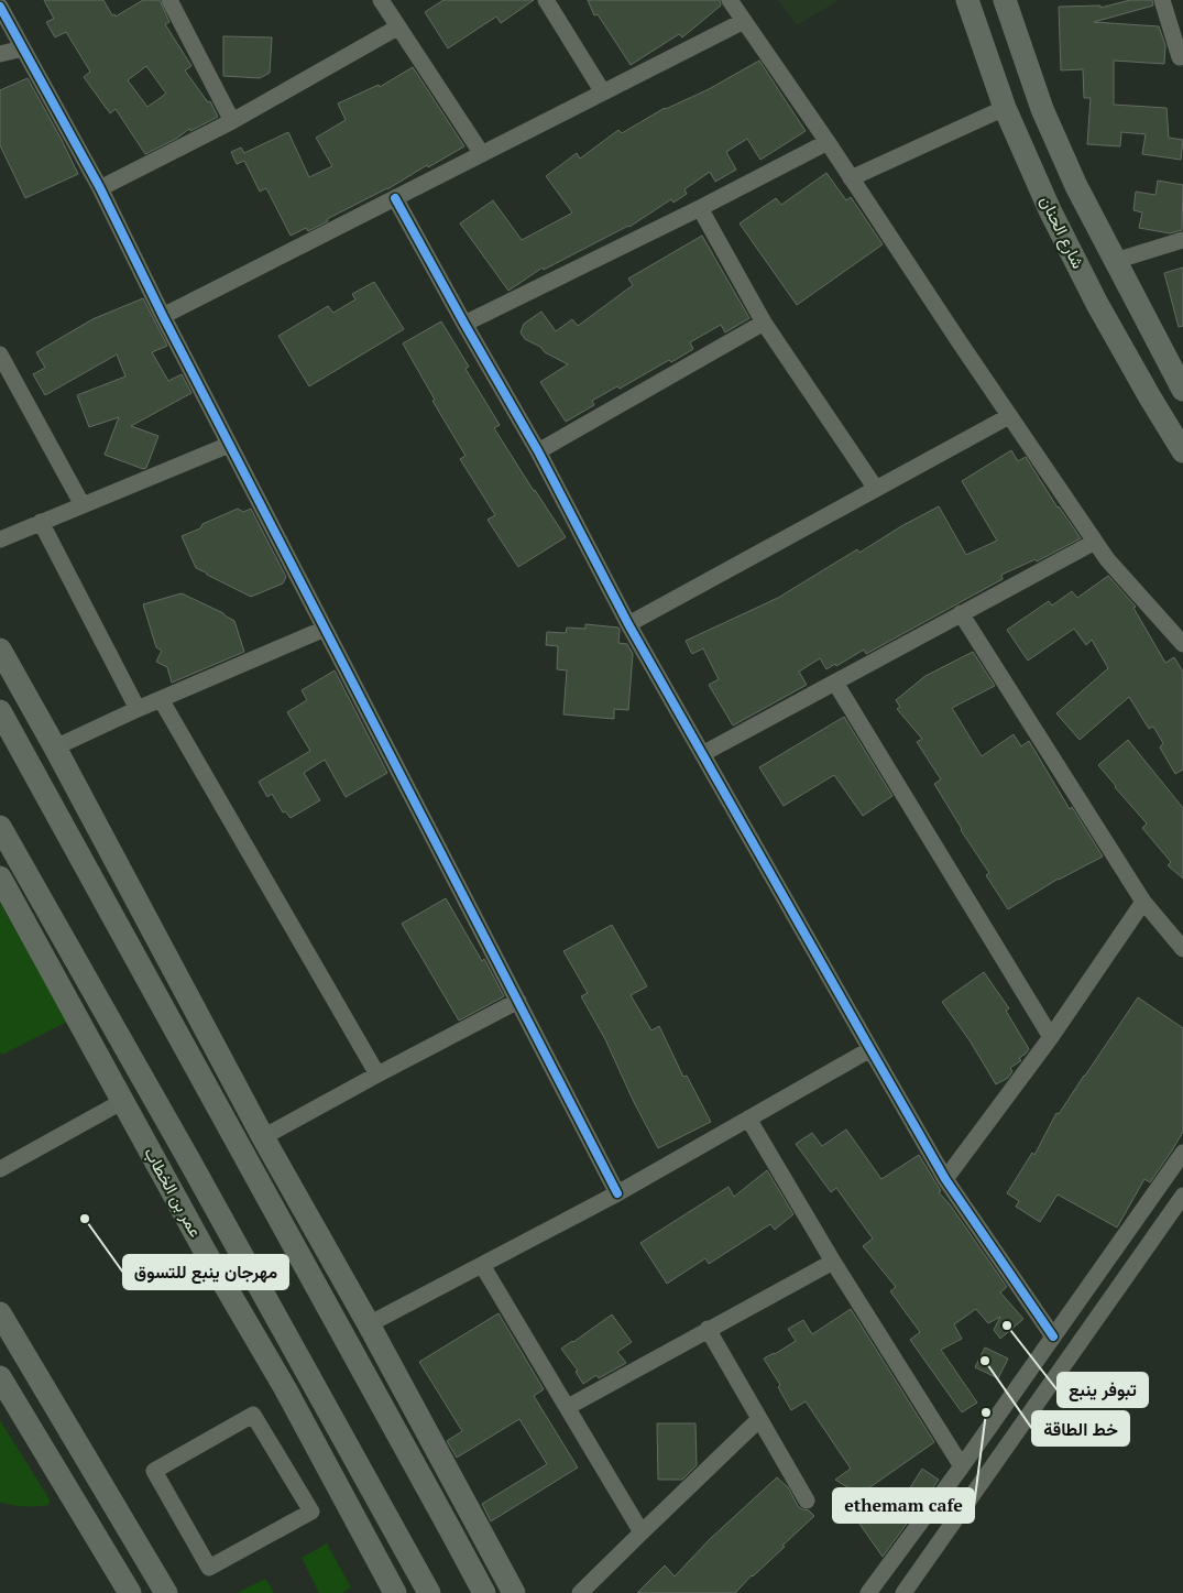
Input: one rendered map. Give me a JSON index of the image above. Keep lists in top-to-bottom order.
{
  "streets": {
    "main road": ["شارع الحنان", "عمر بن الخطاب"]
  },
  "places": [
    "مهرجان ينبع للتسوق",
    "تبوفر ينبع",
    "خط الطاقة",
    "ethemam cafe"
  ]
}
